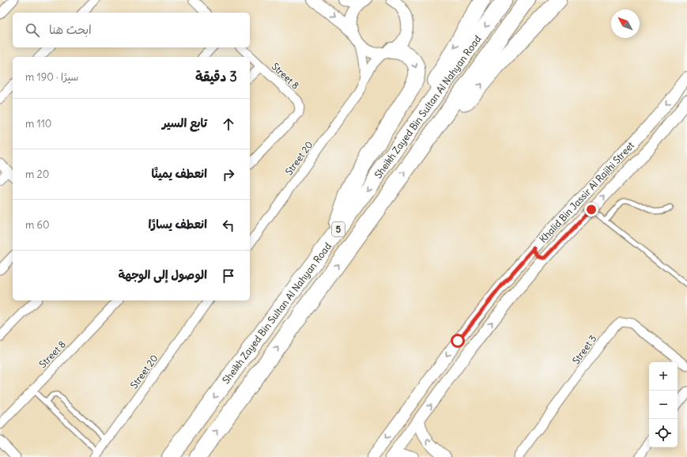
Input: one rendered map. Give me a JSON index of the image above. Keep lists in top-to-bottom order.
{
  "streets": {
    "highway": ["Sheikh Zayed Bin Sultan Al Nahyan Road", "5"],
    "street": [
      "Street 8",
      "Street 20",
      "Khalid Bin Jassir Al Rajihi Street",
      "Street 3"
    ]
  },
  "north": "top left",
  "page": {
    "search": "ابحث هنا",
    "heading": ["3 دقيقة", "سيرًا · 190 m"],
    "list": [
      ["تابع السير", "110 m"],
      ["انعطف يمينًا", "20 m"],
      ["انعطف يسارًا", "60 m"],
      "الوصول إلى الوجهة"
    ],
    "map_buttons": ["+", "−"]
  }
}
